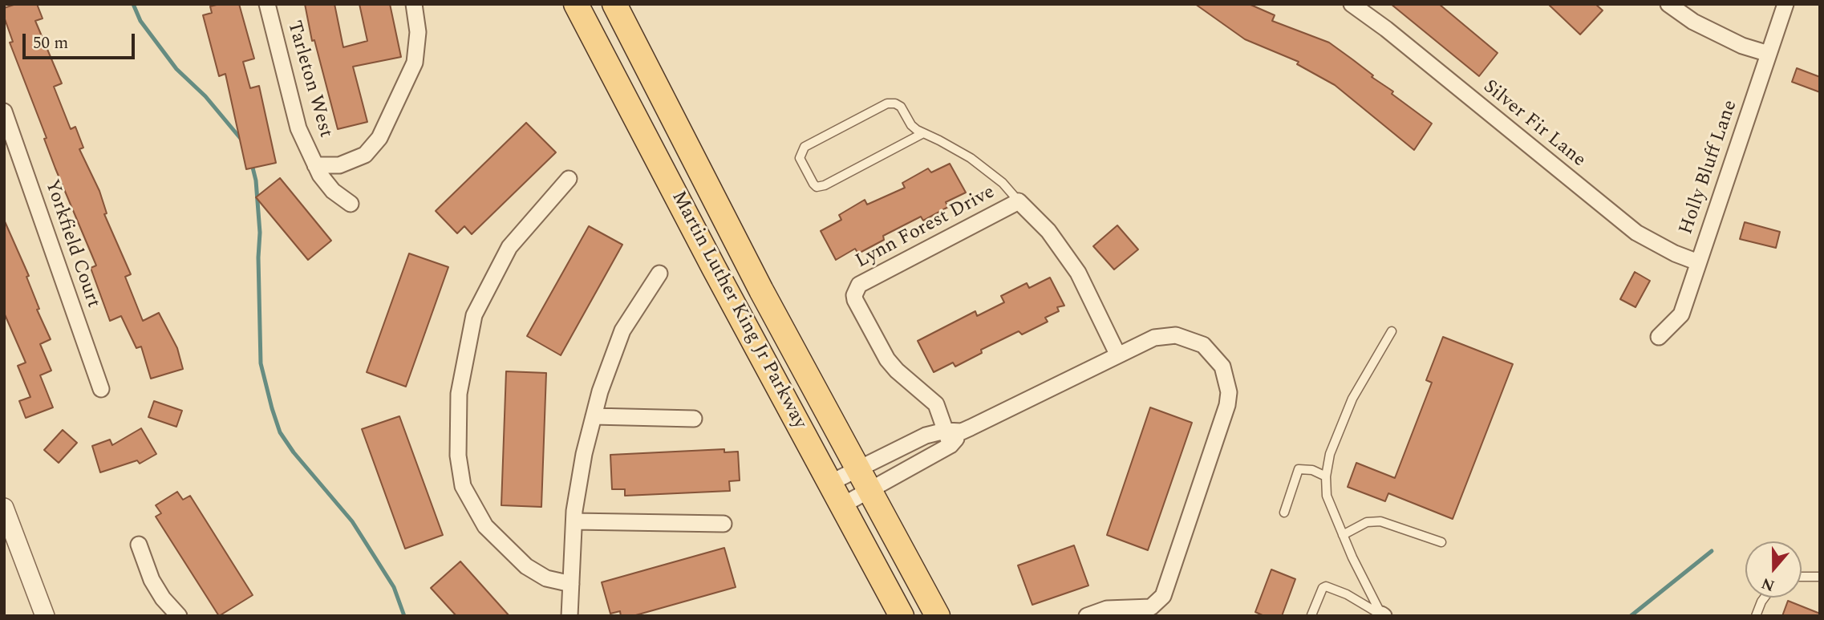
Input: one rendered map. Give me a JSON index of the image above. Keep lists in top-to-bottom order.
{
  "streets": {
    "main road": ["Martin Luther King Jr Parkway"],
    "street": [
      "Tarleton West",
      "Silver Fir Lane",
      "Holly Bluff Lane",
      "Lynn Forest Drive",
      "Yorkfield Court"
    ]
  },
  "crossings": [
    ["Silver Fir Lane", "Holly Bluff Lane"]
  ],
  "scale_bar": "50 m",
  "north": "bottom"
}
